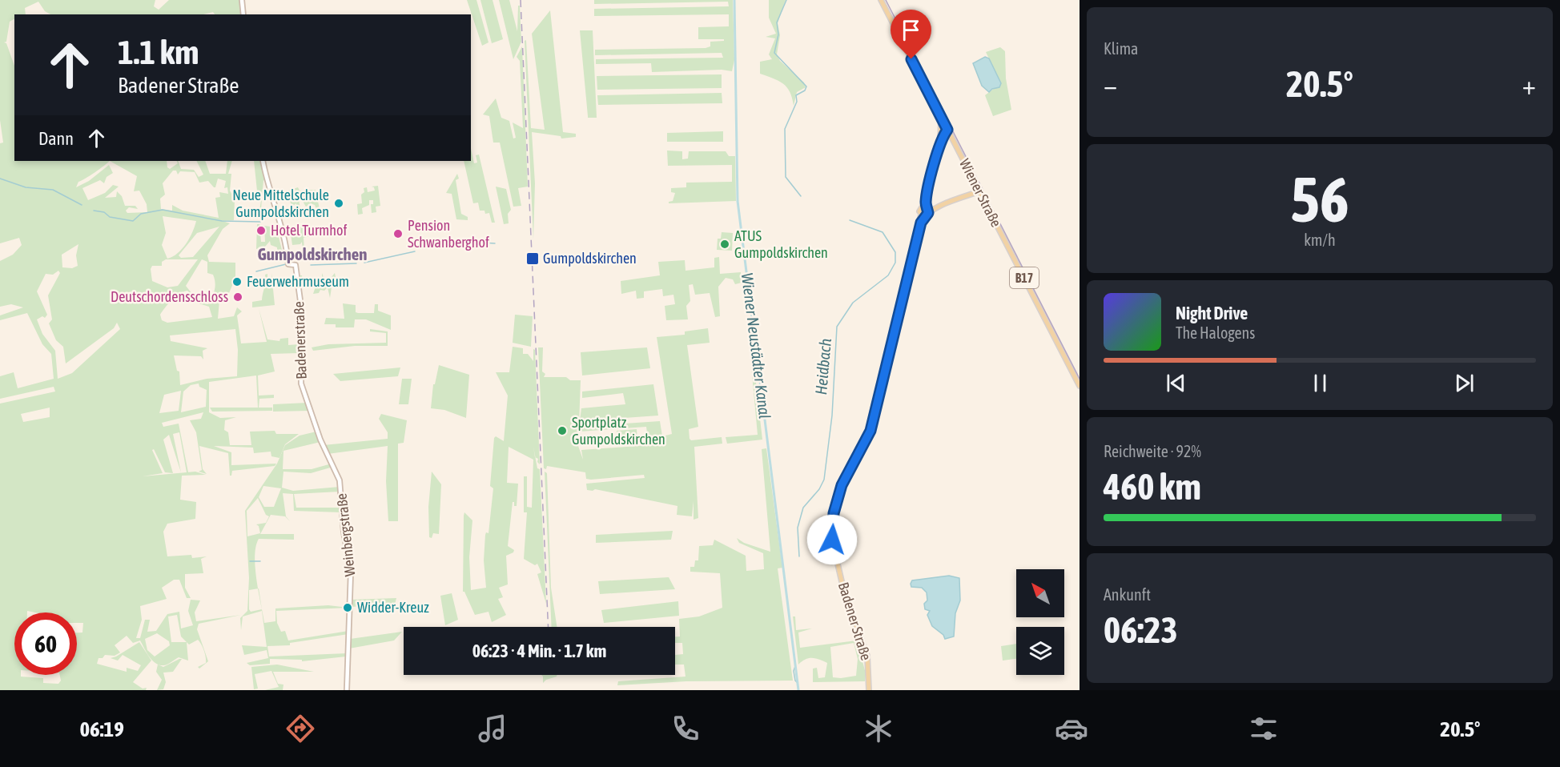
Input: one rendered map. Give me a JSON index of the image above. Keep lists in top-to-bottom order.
{
  "streets": {
    "main road": [
      "Wiener Straße",
      "B17",
      "Badenerstraße",
      "Weinbergstraße",
      "Badener Straße"
    ]
  },
  "crossings": [
    ["Badenerstraße", "Weinbergstraße"]
  ],
  "districts": ["Gumpoldskirchen"],
  "water": ["Wiener Neustädter Kanal", "Heidbach"],
  "places": {
    "other": [
      "Neue Mittelschule Gumpoldskirchen",
      "Hotel Turmhof",
      "Pension Schwanberghof",
      "ATUS Gumpoldskirchen",
      "Feuerwehrmuseum",
      "Deutschordensschloss",
      "Sportplatz Gumpoldskirchen",
      "Widder-Kreuz"
    ],
    "transit": ["Gumpoldskirchen"]
  },
  "north": "top left",
  "page": {
    "tile": [
      "Klima",
      ["56", "km/h"],
      ["Reichweite · 92%", "460 km"],
      ["Ankunft", "06:23"]
    ],
    "turn": ["1.1 km", "Badener Straße"],
    "heat": ["−", "20.5°", "+"],
    "then": "Dann",
    "song": ["Night Drive", "The Halogens"],
    "limit": "60",
    "trip": "06:23 · 4 Min. · 1.7 km",
    "tabs": ["06:19", "20.5°"]
  }
}
